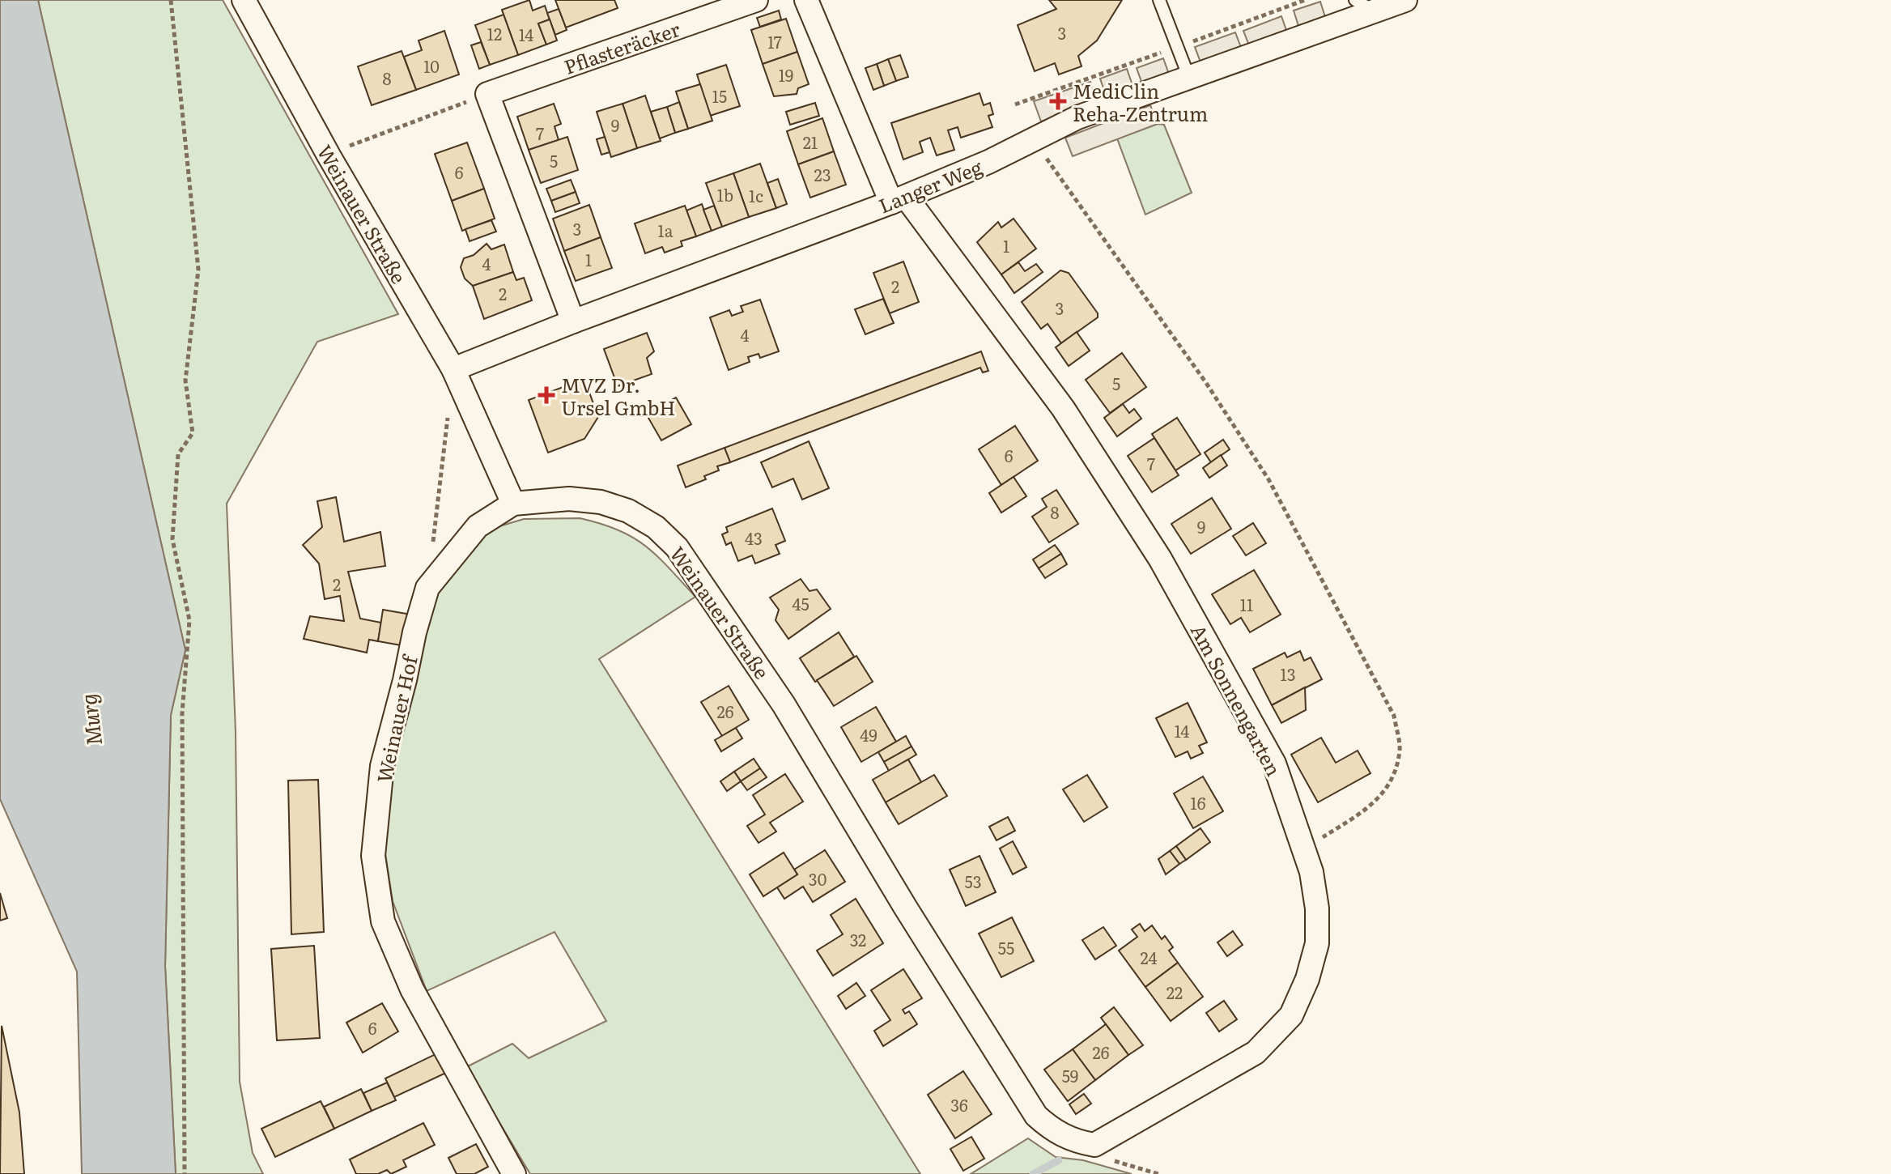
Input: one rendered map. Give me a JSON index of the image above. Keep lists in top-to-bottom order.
{
  "streets": {
    "street": [
      "Pflasteräcker",
      "Langer Weg",
      "Weinauer Straße",
      "Am Sonnengarten",
      "Weinauer Hof"
    ]
  },
  "crossings": [
    ["Langer Weg", "Weinauer Straße"],
    ["Langer Weg", "Am Sonnengarten"],
    ["Weinauer Straße", "Am Sonnengarten"],
    ["Weinauer Straße", "Weinauer Hof"]
  ],
  "water": ["Murg"],
  "places": {
    "health": ["MediClin Reha-Zentrum", "MVZ Dr. Ursel GmbH"]
  },
  "house_numbers": [
    "3",
    "12",
    "14",
    "17",
    "10",
    "19",
    "8",
    "15",
    "9",
    "7",
    "21",
    "5",
    "6",
    "23",
    "1b",
    "1c",
    "3",
    "1a",
    "1",
    "1",
    "4",
    "2",
    "2",
    "3",
    "4",
    "5",
    "6",
    "7",
    "8",
    "9",
    "43",
    "2",
    "45",
    "11",
    "13",
    "26",
    "14",
    "49",
    "16",
    "30",
    "53",
    "32",
    "55",
    "24",
    "22",
    "6",
    "26",
    "59",
    "36"
  ]
}
